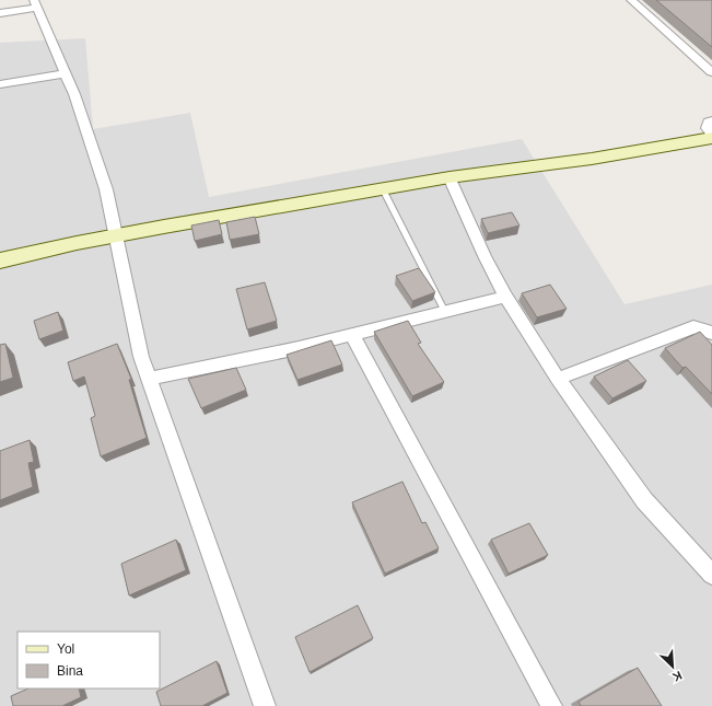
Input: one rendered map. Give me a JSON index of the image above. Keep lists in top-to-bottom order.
{
  "legend": ["Yol", "Bina"],
  "north": "bottom right"
}
